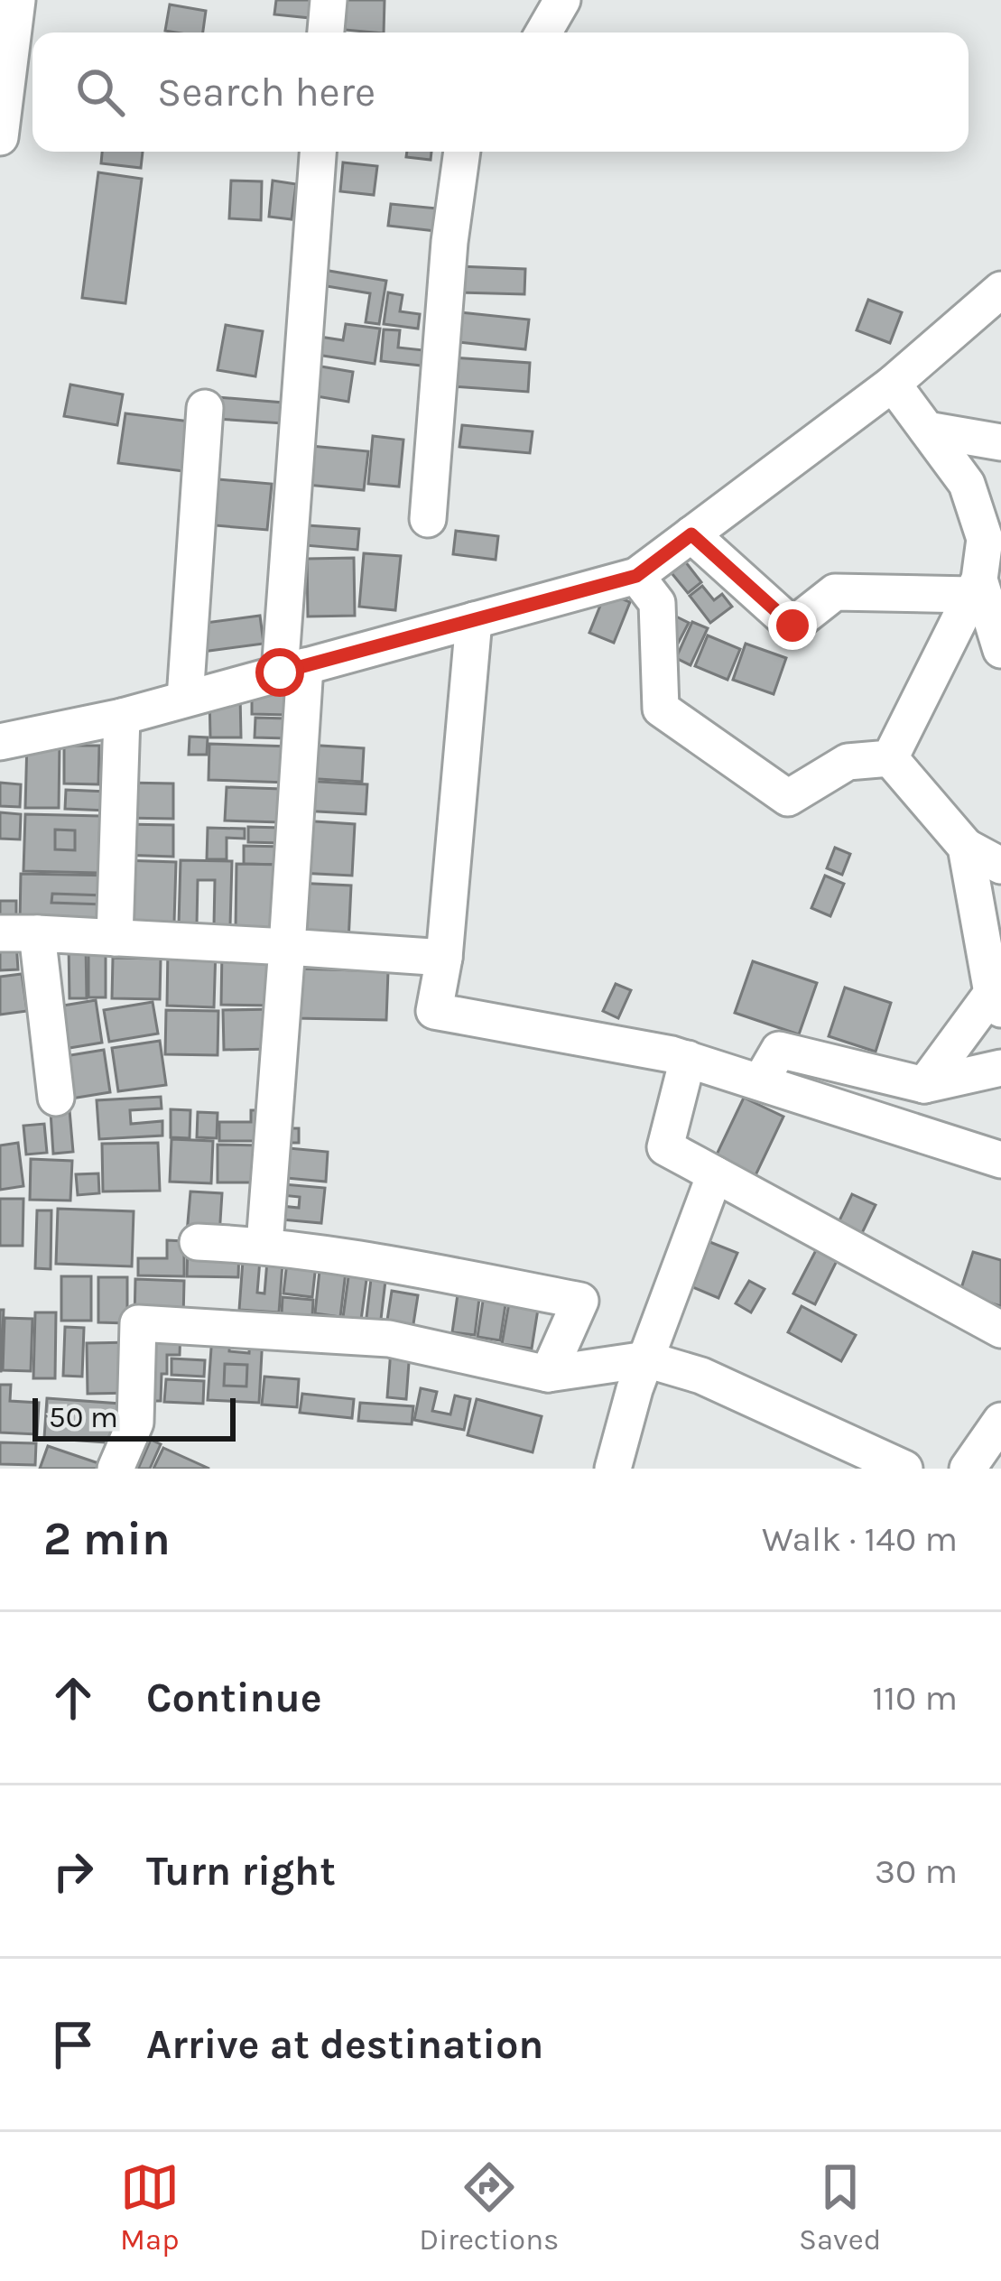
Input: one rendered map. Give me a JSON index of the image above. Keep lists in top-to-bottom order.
{
  "scale_bar": "50 m",
  "page": {
    "search": "Search here",
    "scale": "50 m",
    "heading": ["2 min", "Walk · 140 m"],
    "list": [
      ["Continue", "110 m"],
      ["Turn right", "30 m"],
      "Arrive at destination"
    ],
    "nav": ["Map", "Directions", "Saved"]
  }
}
